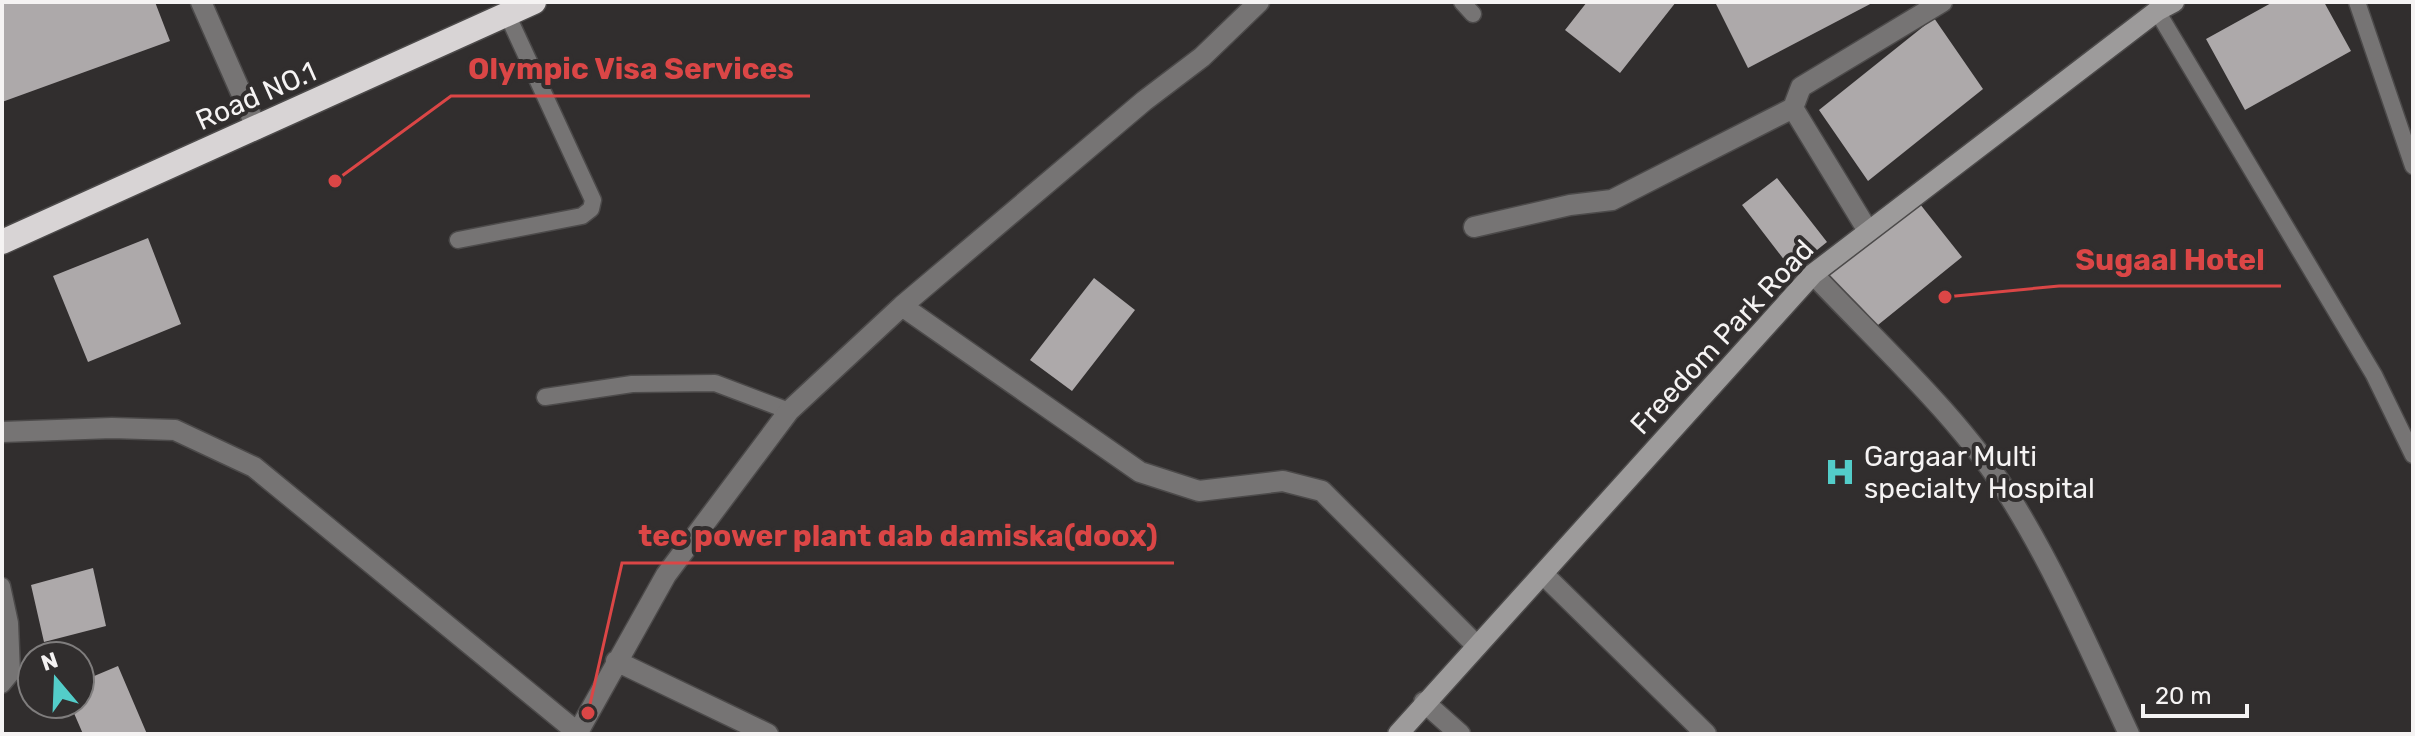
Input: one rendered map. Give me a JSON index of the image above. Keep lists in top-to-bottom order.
{
  "streets": {
    "highway": ["Road NO.1"],
    "street": ["Freedom Park Road"]
  },
  "places": {
    "other": ["Olympic Visa Services", "Sugaal Hotel", "tec power plant dab damiska(doox)"],
    "hospital": ["Gargaar Multi specialty Hospital"]
  },
  "scale_bar": "20 m",
  "north": "top"
}
